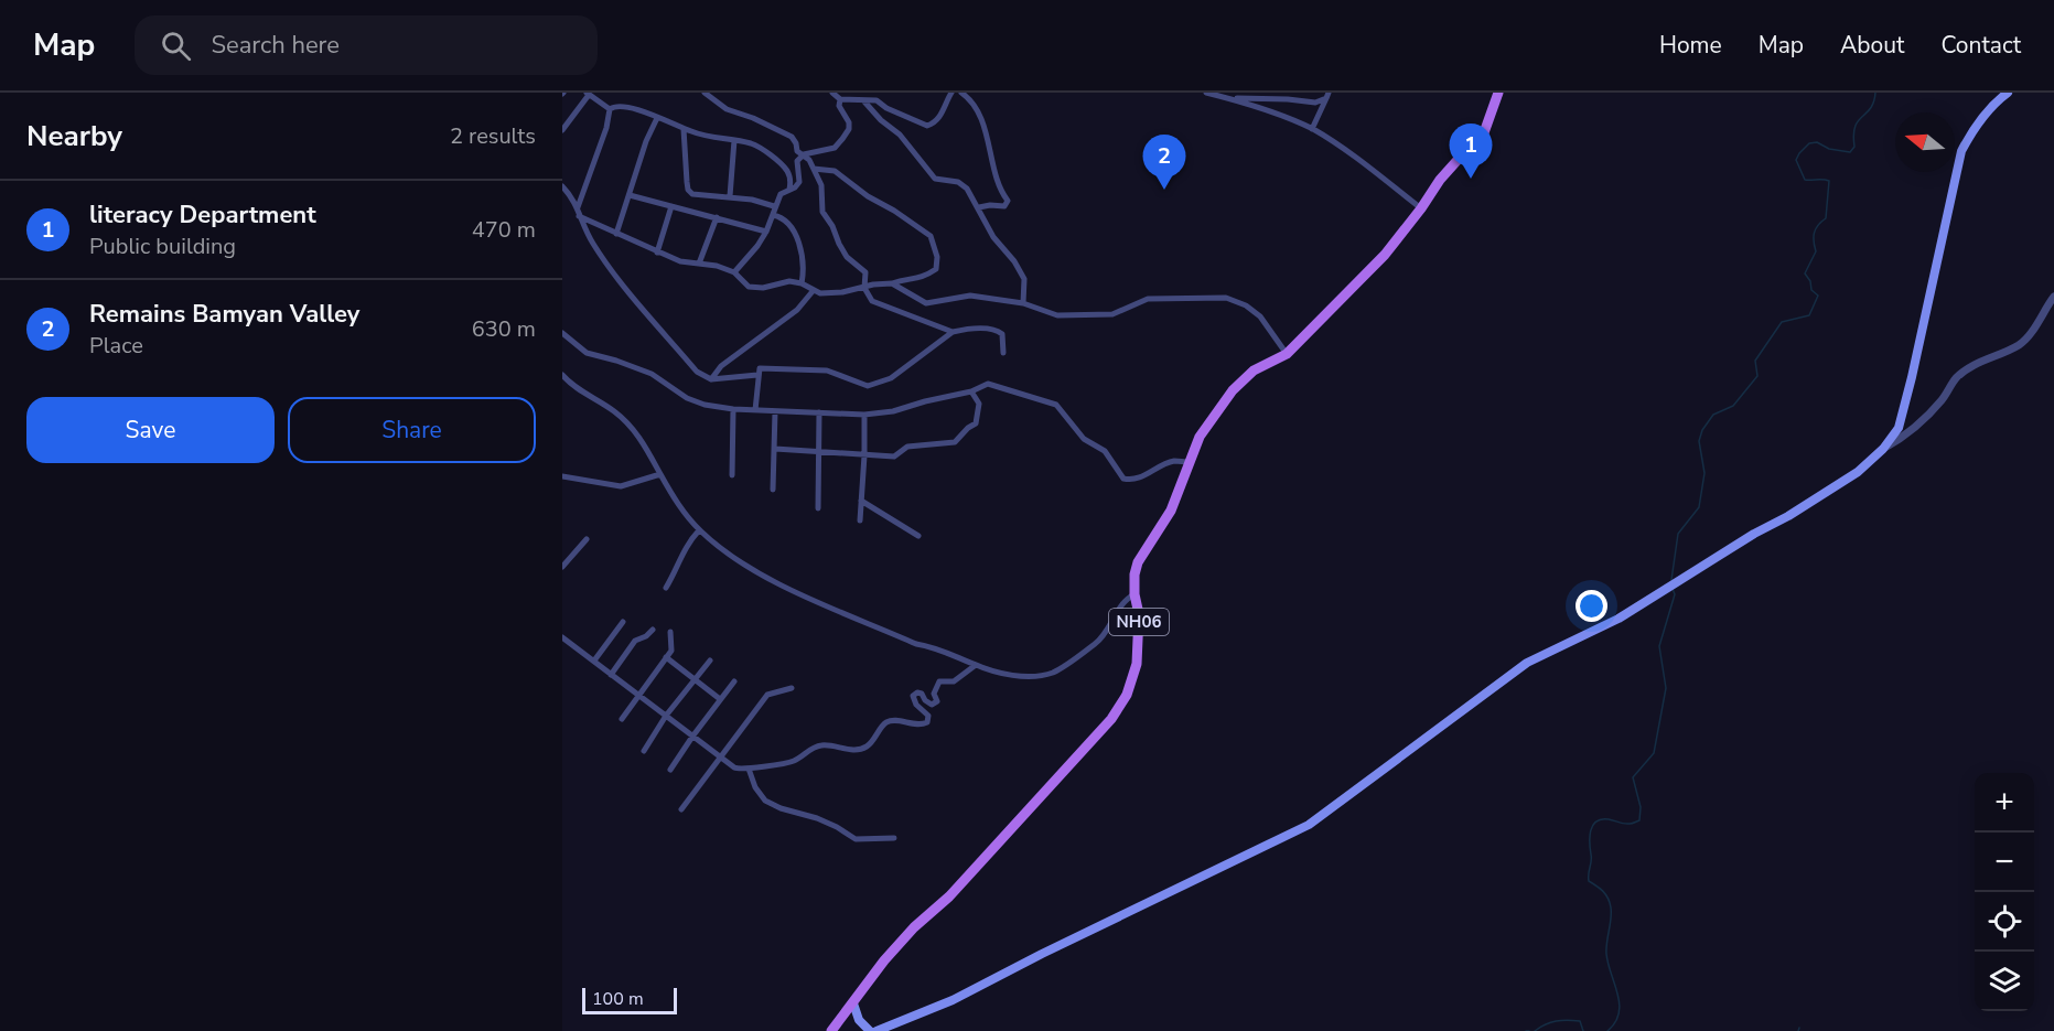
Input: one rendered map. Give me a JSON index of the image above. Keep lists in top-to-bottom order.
{
  "streets": {
    "main road": ["NH06"]
  },
  "scale_bar": "100 m",
  "north": "left",
  "page": {
    "header": "Map",
    "search": "Search here",
    "nav": [
      "Home",
      "Map",
      "About",
      "Contact"
    ],
    "heading": ["Nearby", "2 results"],
    "pins": ["1", "2"],
    "list": [
      {
        "mark": "1",
        "name": "literacy Department",
        "note": "Public building",
        "value": "470 m"
      },
      {
        "mark": "2",
        "name": "Remains Bamyan Valley",
        "note": "Place",
        "value": "630 m"
      }
    ],
    "buttons": ["Save", "Share"],
    "map_buttons": ["+", "−"],
    "scale": "100 m"
  }
}
